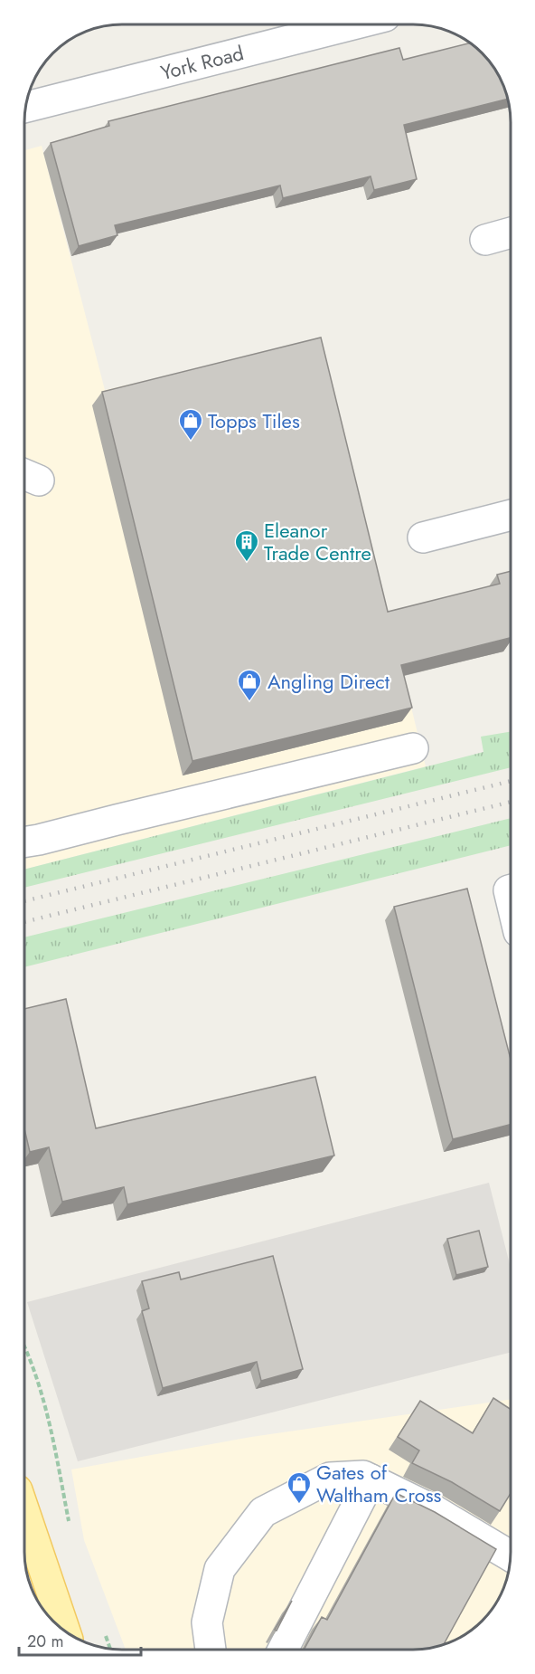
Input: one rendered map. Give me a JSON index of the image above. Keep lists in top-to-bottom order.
{
  "streets": {
    "street": ["York Road"]
  },
  "places": {
    "shop": ["Topps Tiles", "Angling Direct", "Gates of Waltham Cross"],
    "building": ["Eleanor Trade Centre"]
  },
  "scale_bar": "20 m"
}
